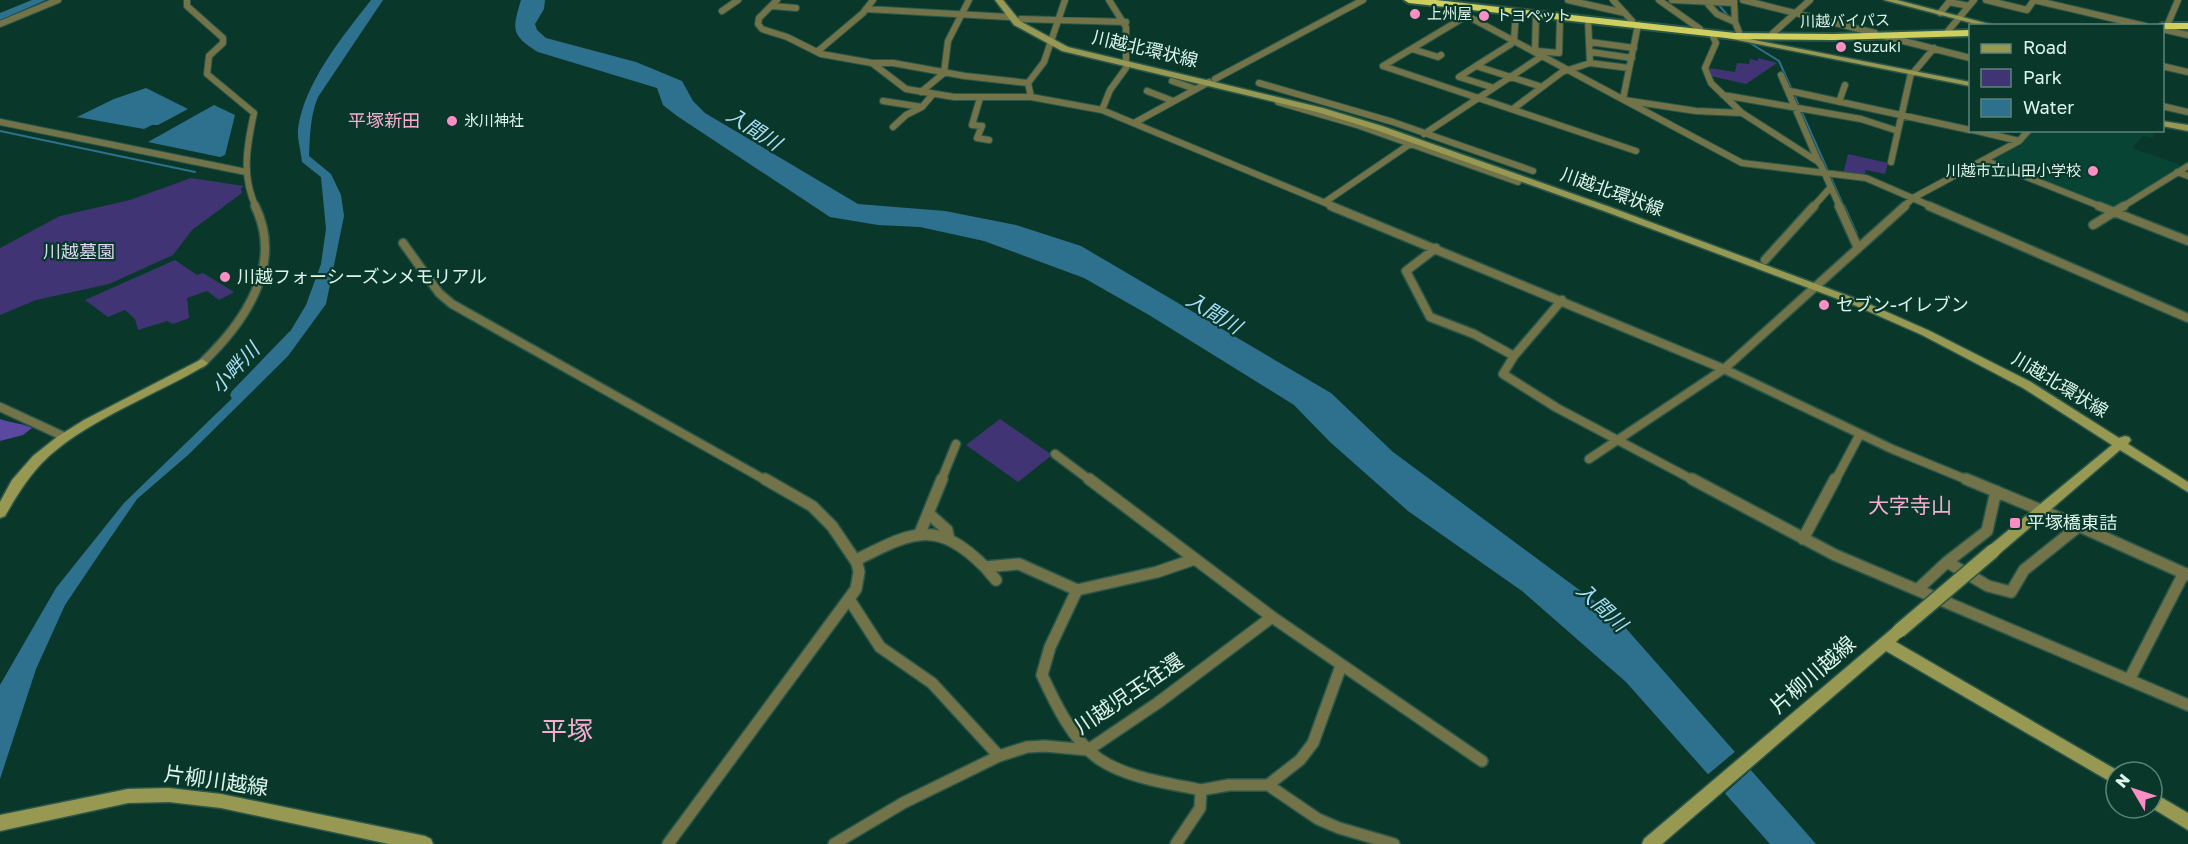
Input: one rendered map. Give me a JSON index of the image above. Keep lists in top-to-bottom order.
{
  "streets": {
    "highway": ["川越バイパス"],
    "main road": ["川越北環状線", "片柳川越線"],
    "street": ["川越児玉往還"]
  },
  "districts": ["平塚新田", "大字寺山", "平塚"],
  "water": ["入間川", "小畔川"],
  "parks": ["川越墓園"],
  "places": {
    "other": [
      "上州屋",
      "トヨペット",
      "Suzuki",
      "氷川神社",
      "川越市立山田小学校",
      "川越フォーシーズンメモリアル",
      "セブン-イレブン"
    ],
    "transit": ["平塚橋東詰"]
  },
  "legend": ["Road", "Park", "Water"],
  "north": "top left"
}
